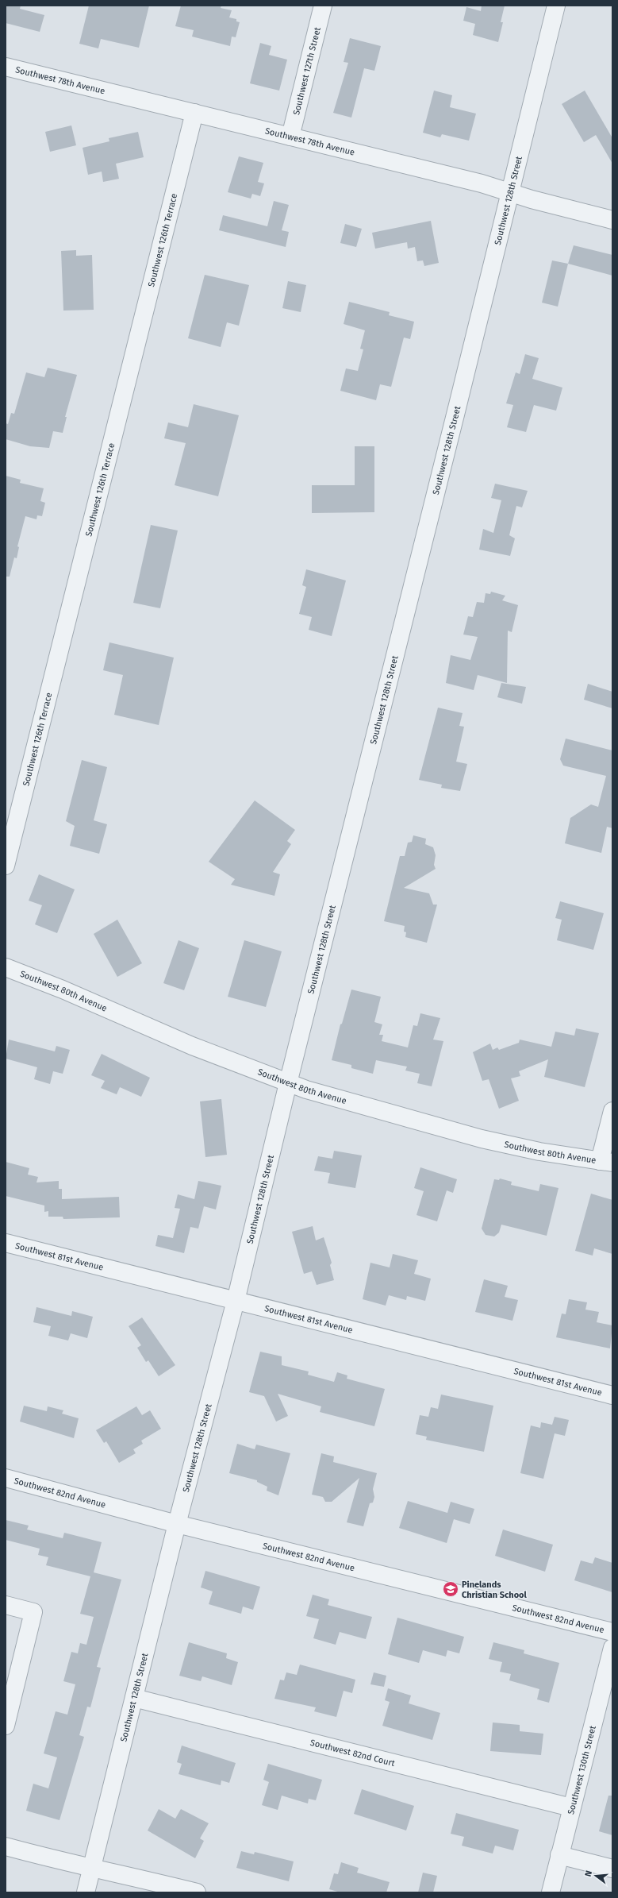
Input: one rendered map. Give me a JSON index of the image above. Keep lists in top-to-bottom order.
{
  "streets": {
    "street": [
      "Southwest 127th Street",
      "Southwest 78th Avenue",
      "Southwest 128th Street",
      "Southwest 126th Terrace",
      "Southwest 80th Avenue",
      "Southwest 81st Avenue",
      "Southwest 82nd Avenue",
      "Southwest 82nd Court",
      "Southwest 130th Street"
    ]
  },
  "crossings": [
    ["Southwest 127th Street", "Southwest 78th Avenue"],
    ["Southwest 78th Avenue", "Southwest 128th Street"],
    ["Southwest 78th Avenue", "Southwest 126th Terrace"],
    ["Southwest 128th Street", "Southwest 80th Avenue"],
    ["Southwest 128th Street", "Southwest 81st Avenue"],
    ["Southwest 128th Street", "Southwest 82nd Avenue"],
    ["Southwest 128th Street", "Southwest 82nd Court"],
    ["Southwest 82nd Court", "Southwest 130th Street"]
  ],
  "places": {
    "school or university": ["Pinelands Christian School"]
  },
  "north": "left"
}
